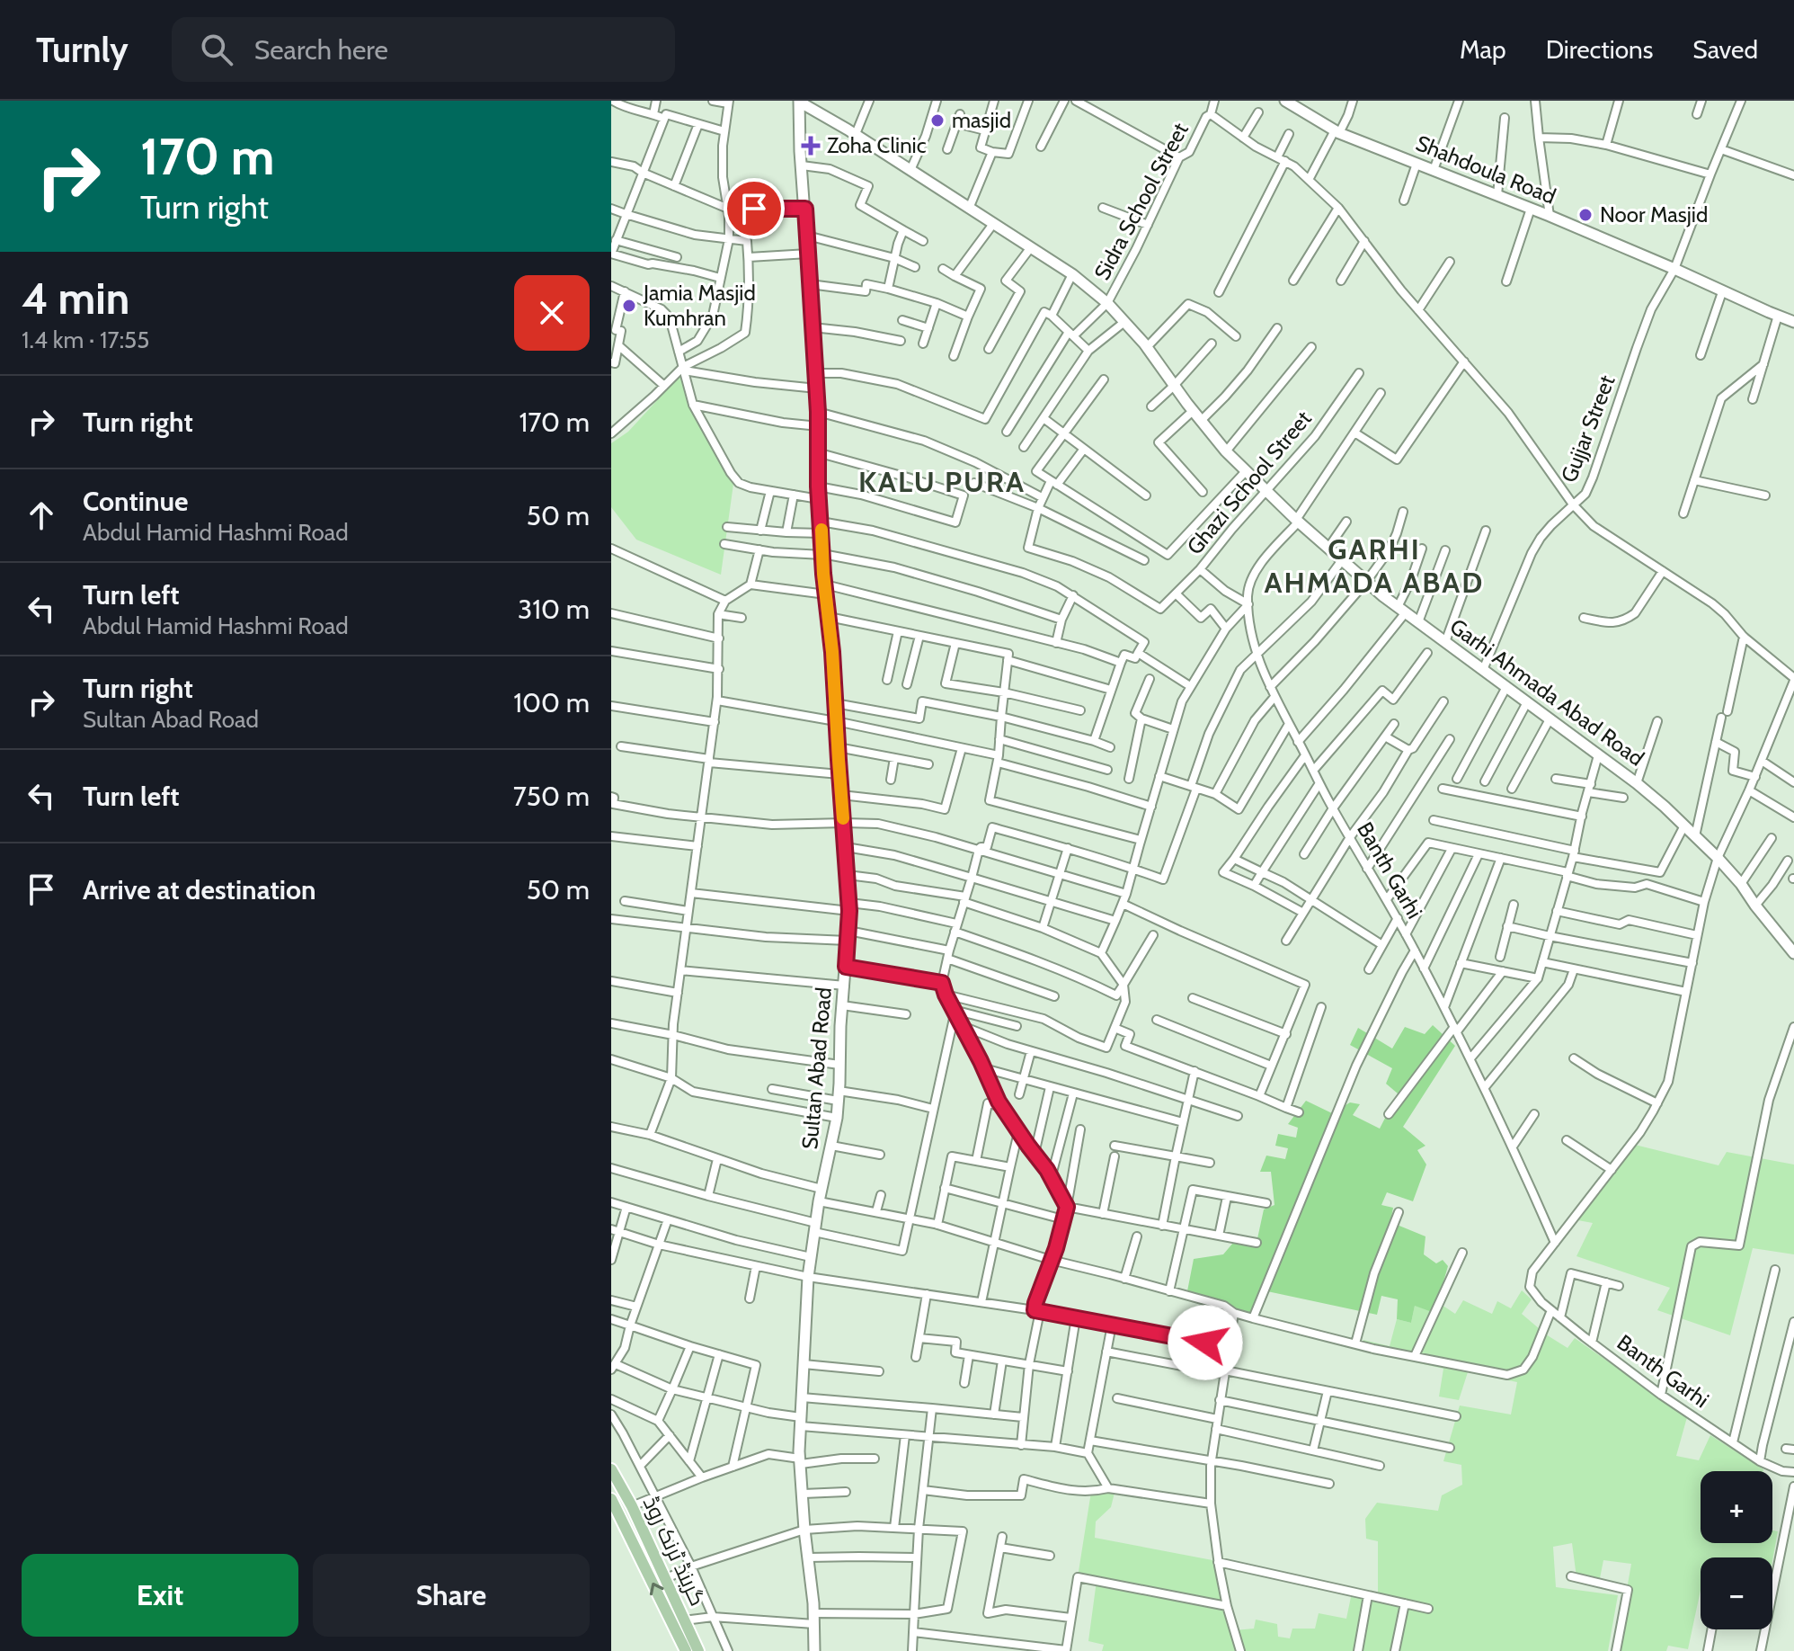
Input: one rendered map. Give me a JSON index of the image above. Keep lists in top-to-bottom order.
{
  "streets": {
    "main road": ["گرینڈ ٹرنک روڈ"],
    "street": [
      "Shahdoula Road",
      "Sidra School Street",
      "Gujjar Street",
      "Ghazi School Street",
      "Garhi Ahmada Abad Road",
      "Banth Garhi",
      "Sultan Abad Road"
    ]
  },
  "crossings": [
    ["Shahdoula Road", "Gujjar Street"],
    ["Sidra School Street", "Garhi Ahmada Abad Road"],
    ["Gujjar Street", "Garhi Ahmada Abad Road"],
    ["Ghazi School Street", "Garhi Ahmada Abad Road"],
    ["Garhi Ahmada Abad Road", "Banth Garhi"],
    ["Garhi Ahmada Abad Road", "Sultan Abad Road"]
  ],
  "districts": ["KALU PURA", "GARHI AHMADA ABAD"],
  "places": {
    "other": ["masjid", "Noor Masjid", "Jamia Masjid Kumhran"],
    "health": ["Zoha Clinic"]
  },
  "page": {
    "header": "Turnly",
    "search": "Search here",
    "nav": ["Map", "Directions", "Saved"],
    "turn": ["170 m", "Turn right"],
    "heading": ["4 min", "1.4 km · 17:55"],
    "list": [
      {
        "name": "Turn right",
        "value": "170 m"
      },
      {
        "name": "Continue",
        "note": "Abdul Hamid Hashmi Road",
        "value": "50 m"
      },
      {
        "name": "Turn left",
        "note": "Abdul Hamid Hashmi Road",
        "value": "310 m"
      },
      {
        "name": "Turn right",
        "note": "Sultan Abad Road",
        "value": "100 m"
      },
      {
        "name": "Turn left",
        "value": "750 m"
      },
      {
        "name": "Arrive at destination",
        "value": "50 m"
      }
    ],
    "map_buttons": ["+", "−"],
    "buttons": ["Exit", "Share"]
  }
}
